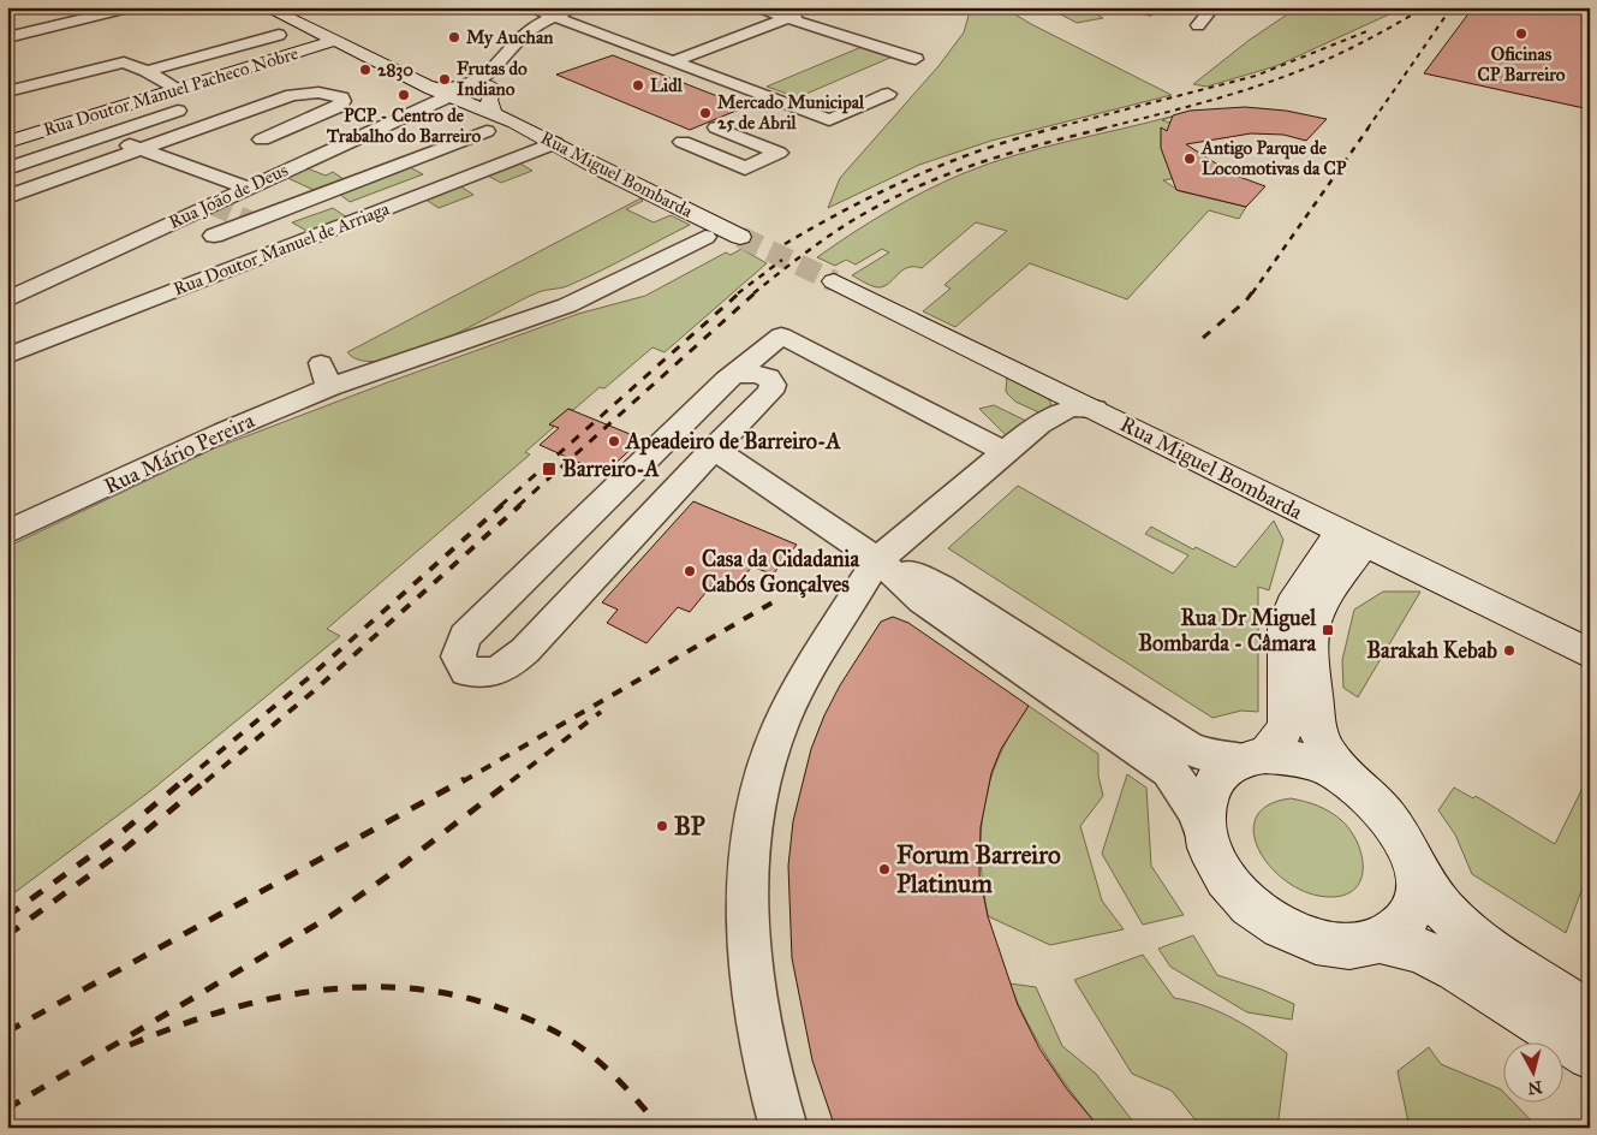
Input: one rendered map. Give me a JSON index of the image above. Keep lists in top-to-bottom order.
{
  "streets": {
    "street": [
      "Rua Doutor Manuel Pacheco Nobre",
      "Rua Miguel Bombarda",
      "Rua João de Deus",
      "Rua Doutor Manuel de Arriaga",
      "Rua Mário Pereira"
    ]
  },
  "crossings": [
    ["Rua Doutor Manuel Pacheco Nobre", "Rua Miguel Bombarda"],
    ["Rua Miguel Bombarda", "Rua João de Deus"],
    ["Rua Miguel Bombarda", "Rua Doutor Manuel de Arriaga"]
  ],
  "places": {
    "other": [
      "Oficinas CP Barreiro",
      "My Auchan",
      "2830",
      "Frutas do Indiano",
      "Lidl",
      "PCP - Centro de Trabalho do Barreiro",
      "Mercado Municipal 25 de Abril",
      "Antigo Parque de Locomotivas da CP",
      "Apeadeiro de Barreiro-A",
      "Casa da Cidadania Cabós Gonçalves",
      "Barakah Kebab",
      "BP",
      "Forum Barreiro Platinum"
    ],
    "transit": ["Barreiro-A", "Rua Dr Miguel Bombarda - Câmara"]
  },
  "north": "bottom"
}
